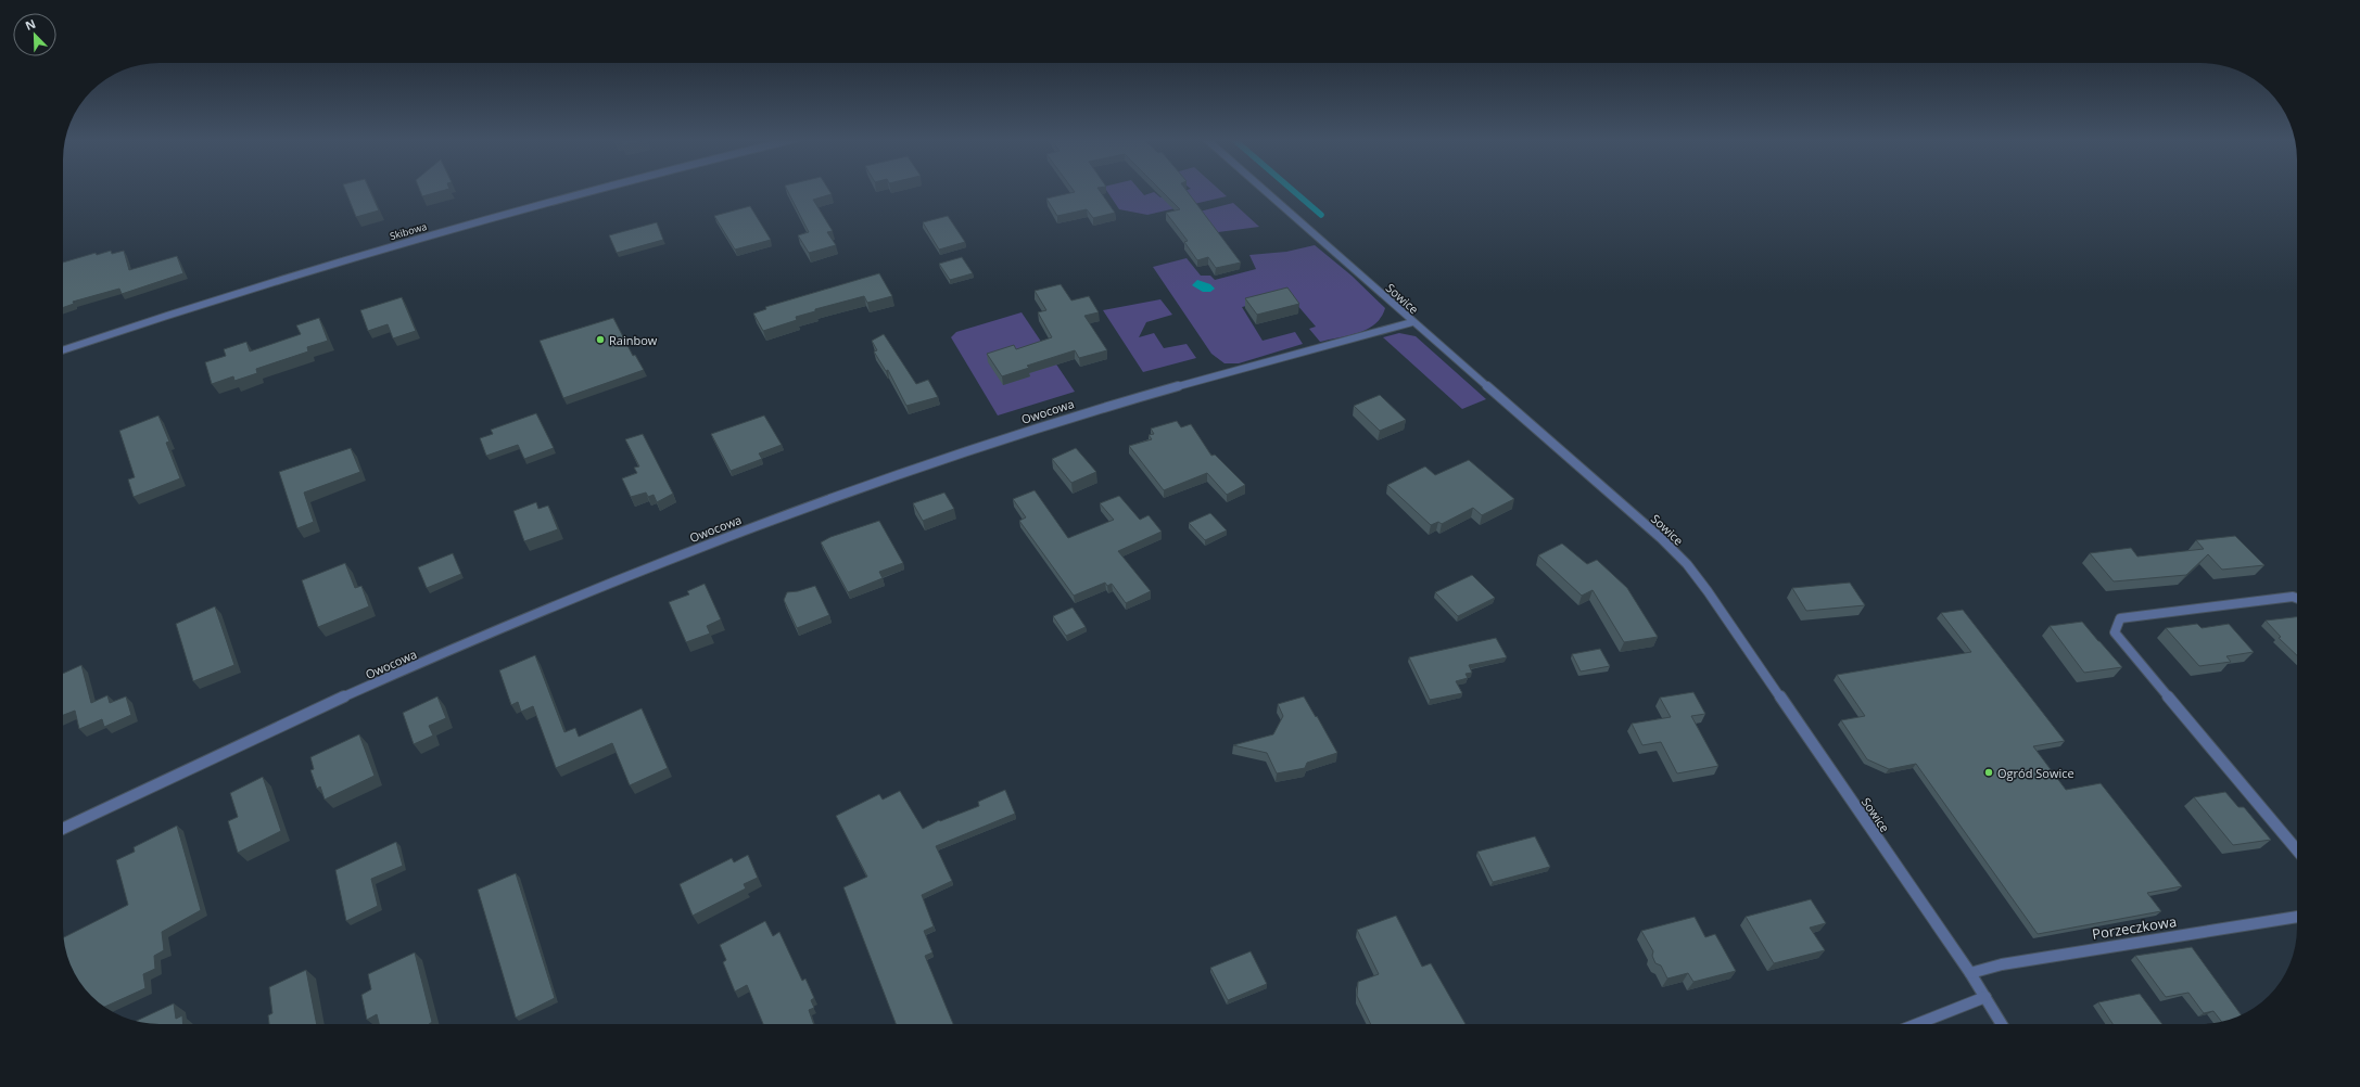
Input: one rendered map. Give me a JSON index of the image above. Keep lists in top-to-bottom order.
{
  "streets": {
    "street": [
      "Skibowa",
      "Sowice",
      "Owocowa",
      "Porzeczkowa"
    ]
  },
  "crossings": [
    ["Sowice", "Owocowa"],
    ["Sowice", "Porzeczkowa"]
  ],
  "places": ["Rainbow", "Ogród Sowice"],
  "north": "top left"
}
